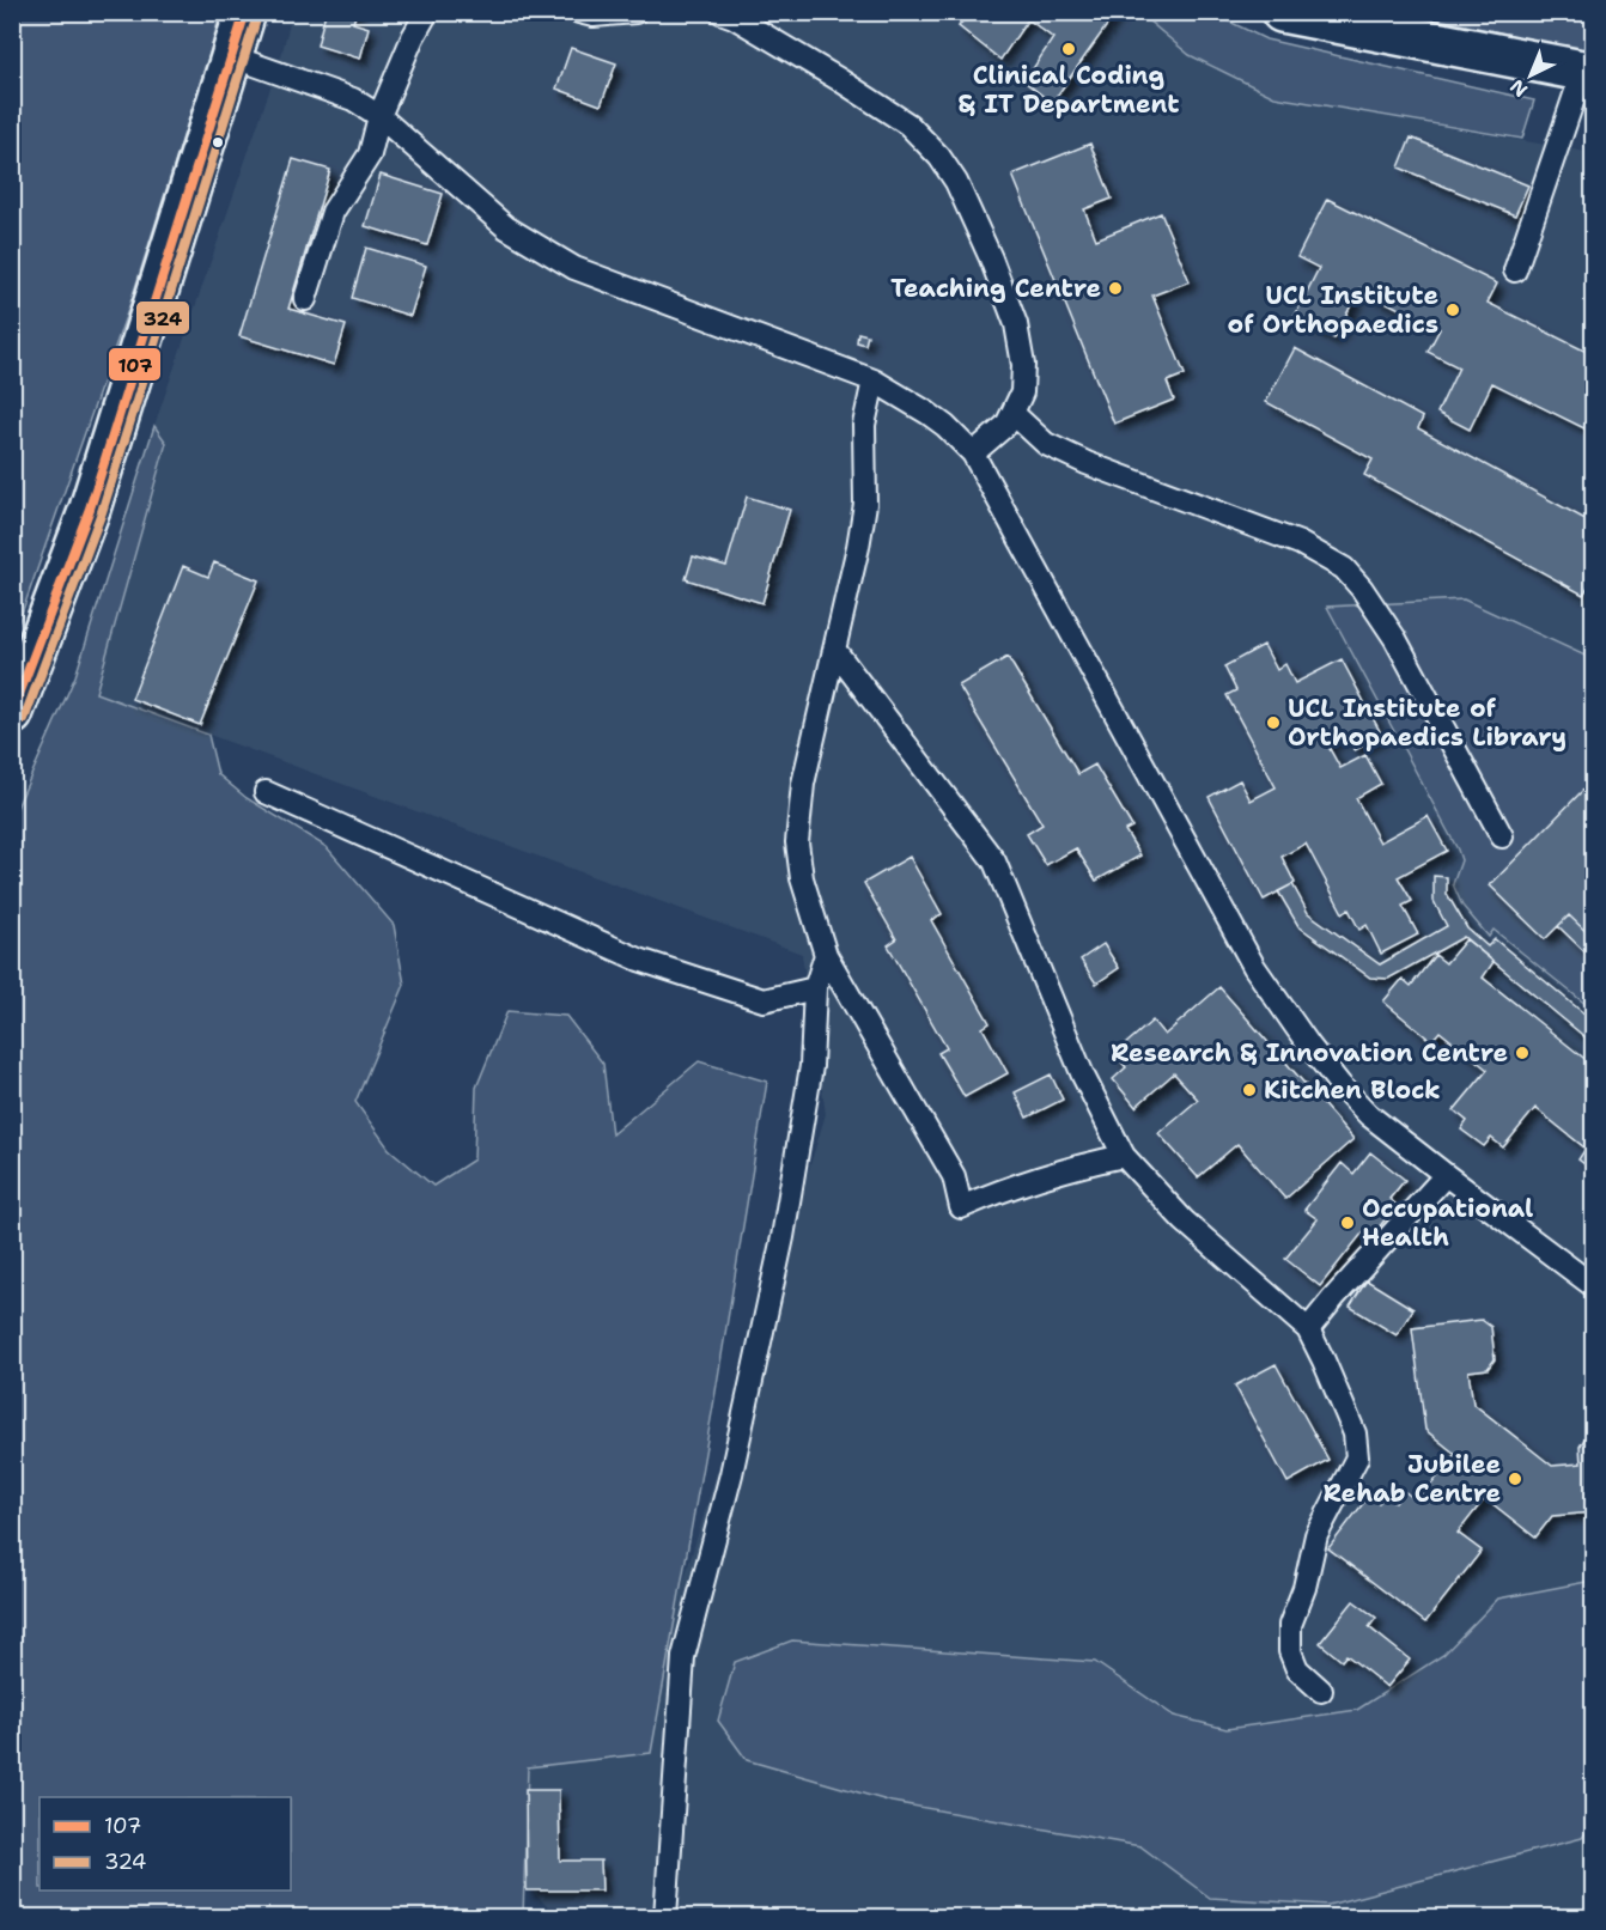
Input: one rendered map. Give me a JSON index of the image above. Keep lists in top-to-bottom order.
{
  "places": [
    "Clinical Coding & IT Department",
    "Teaching Centre",
    "UCL Institute of Orthopaedics",
    "UCL Institute of Orthopaedics Library",
    "Research & Innovation Centre",
    "Kitchen Block",
    "Occupational Health",
    "Jubilee Rehab Centre"
  ],
  "lines": ["transit line 107", "transit line 324"],
  "legend": ["107", "324"],
  "north": "bottom left"
}
